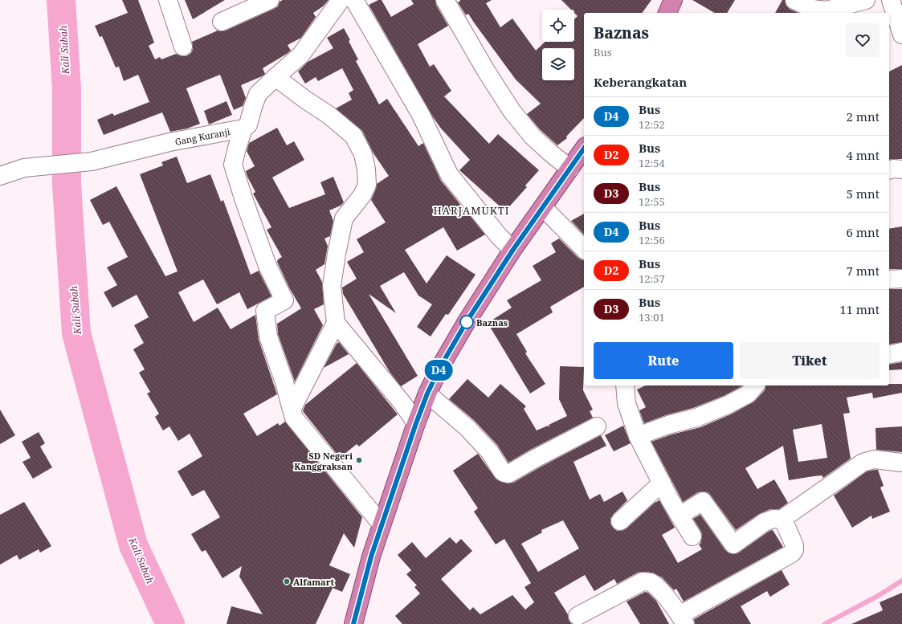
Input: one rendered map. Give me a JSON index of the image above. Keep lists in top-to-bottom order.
{
  "streets": {
    "street": ["Gang Kuranji"]
  },
  "districts": ["HARJAMUKTI"],
  "water": ["Kali Subah"],
  "places": ["Baznas", "SD Negeri Kanggraksan", "Alfamart"],
  "lines": ["bus line D4"],
  "page": {
    "on_map": "D4",
    "heading": [
      ["Baznas", "Bus"],
      "Keberangkatan"
    ],
    "list": [
      {
        "mark": "D4",
        "name": "Bus",
        "note": "12:52",
        "value": "2 mnt"
      },
      {
        "mark": "D2",
        "name": "Bus",
        "note": "12:54",
        "value": "4 mnt"
      },
      {
        "mark": "D3",
        "name": "Bus",
        "note": "12:55",
        "value": "5 mnt"
      },
      {
        "mark": "D4",
        "name": "Bus",
        "note": "12:56",
        "value": "6 mnt"
      },
      {
        "mark": "D2",
        "name": "Bus",
        "note": "12:57",
        "value": "7 mnt"
      },
      {
        "mark": "D3",
        "name": "Bus",
        "note": "13:01",
        "value": "11 mnt"
      }
    ],
    "buttons": ["Rute", "Tiket"]
  }
}
